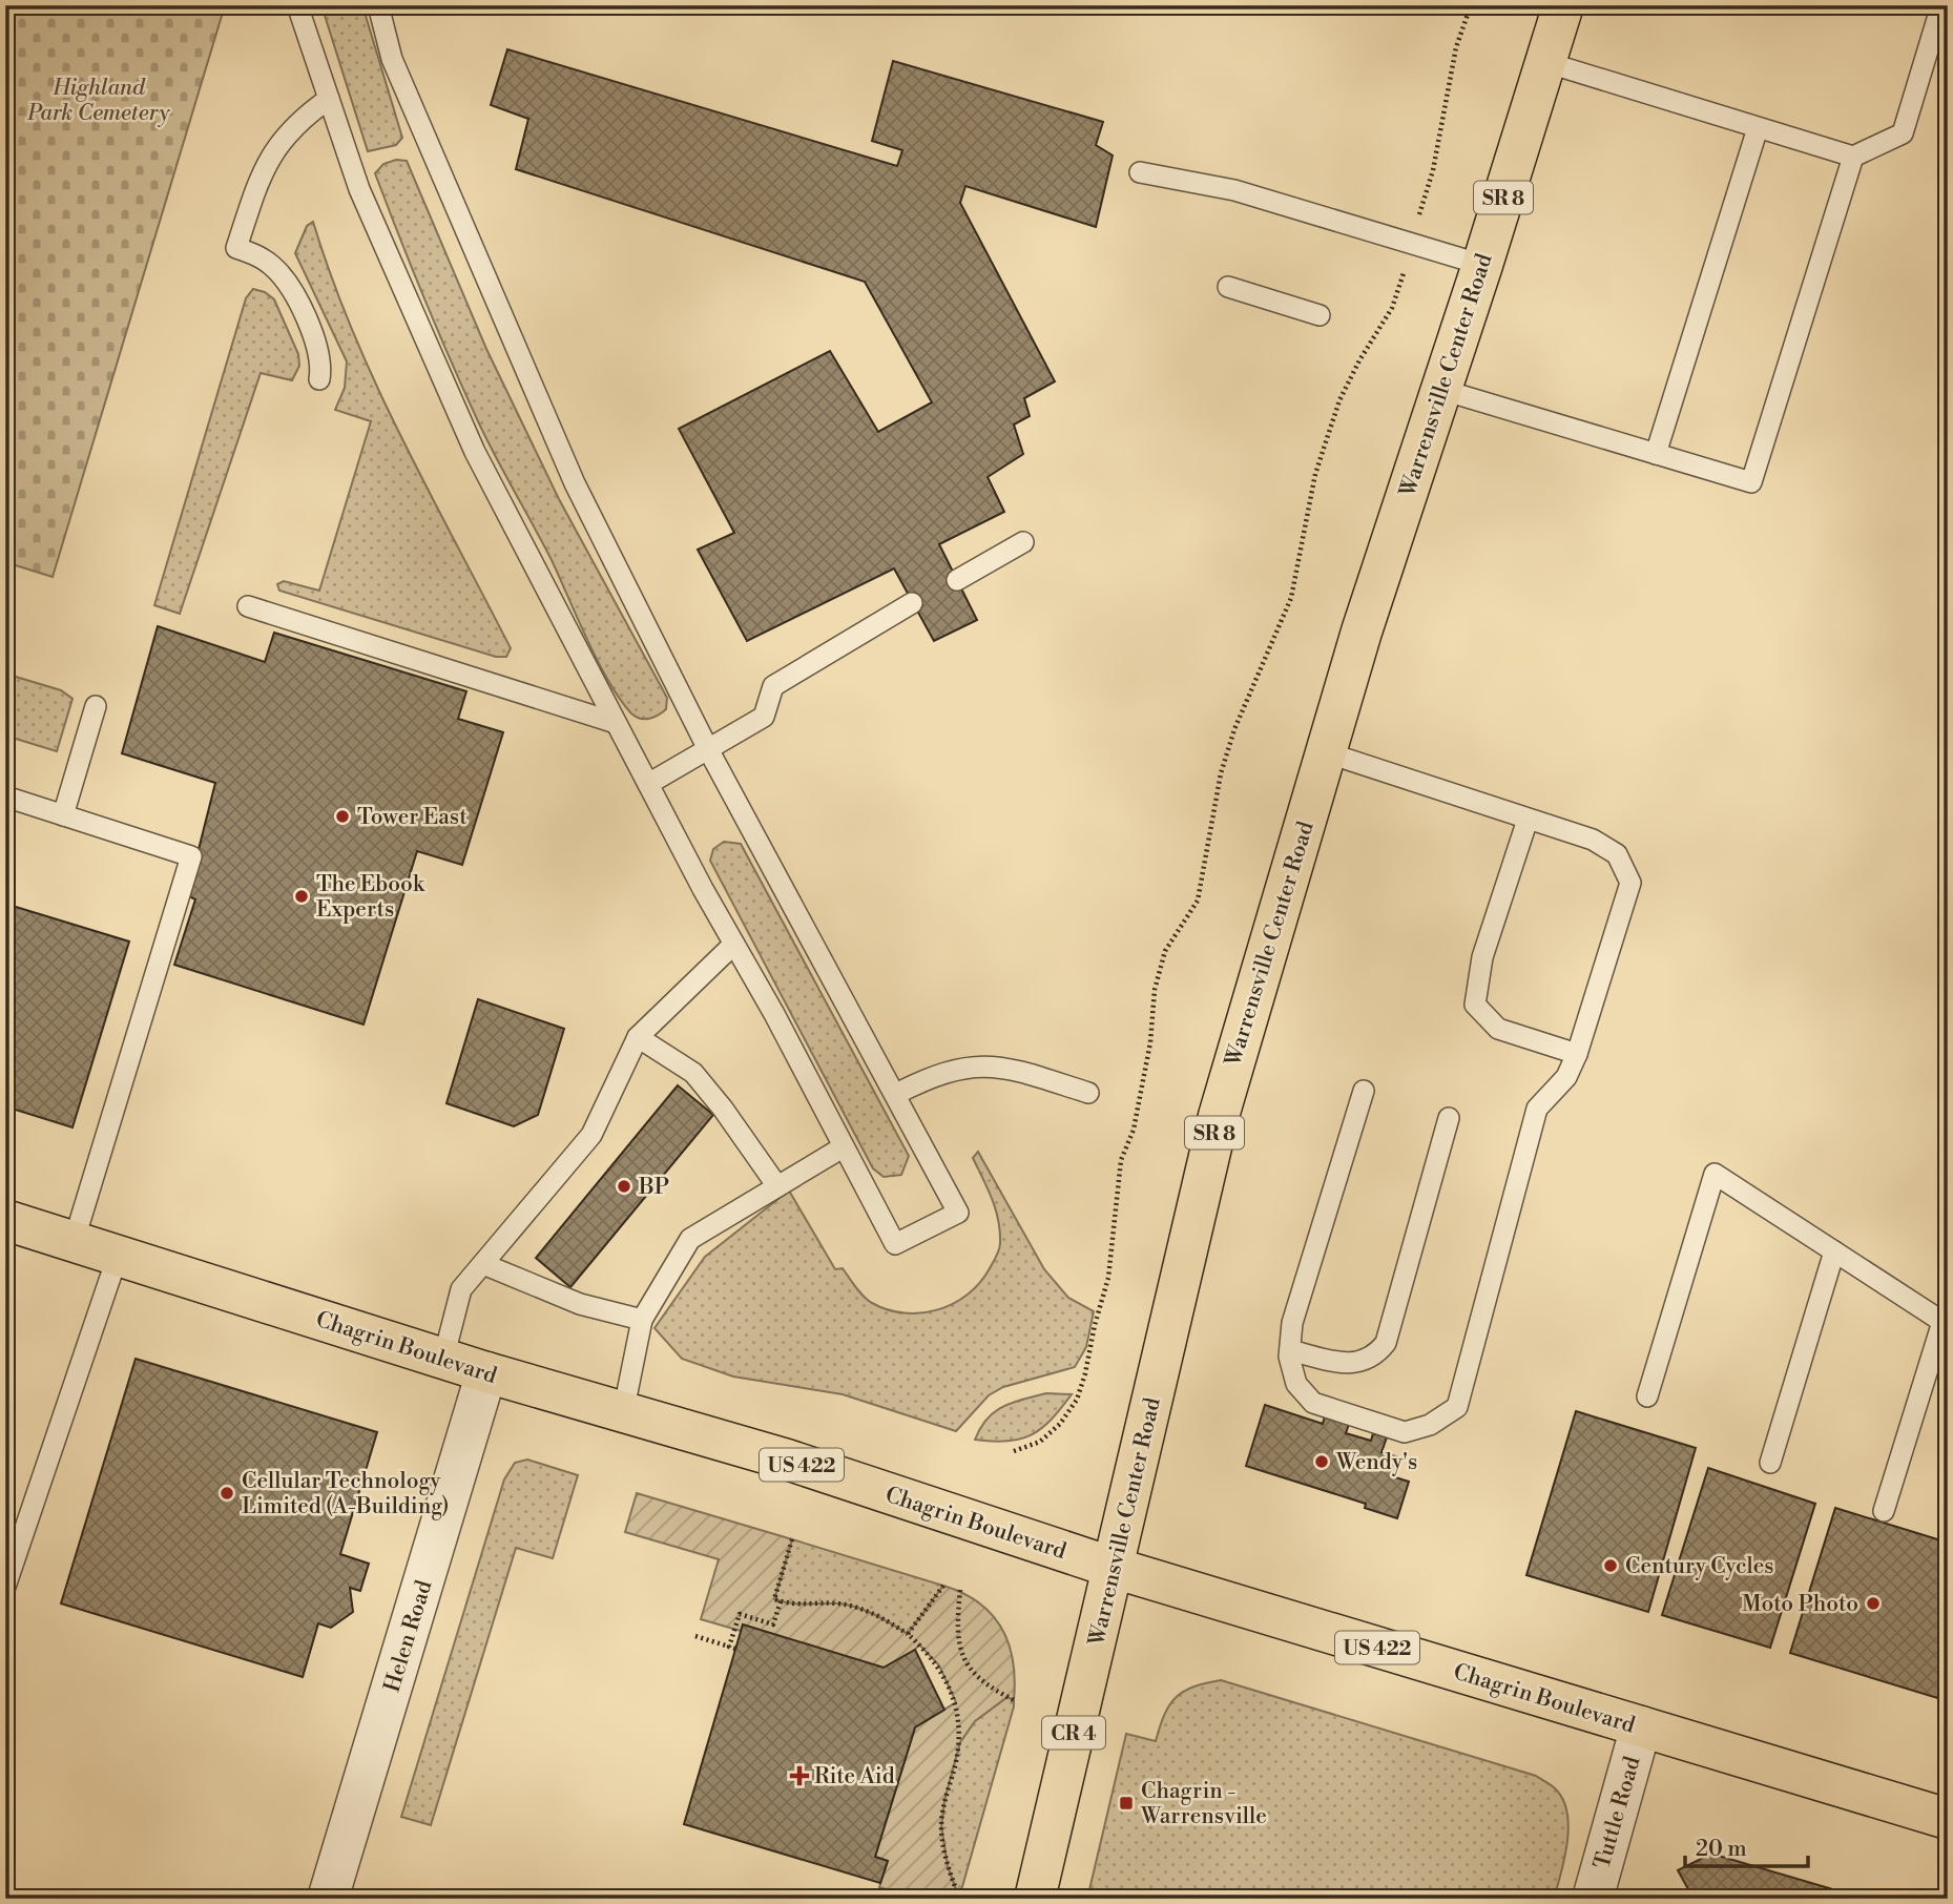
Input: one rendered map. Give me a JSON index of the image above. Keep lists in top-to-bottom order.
{
  "streets": {
    "main road": [
      "SR 8",
      "Warrensville Center Road",
      "Chagrin Boulevard",
      "US 422",
      "CR 4"
    ],
    "street": ["Helen Road", "Tuttle Road"]
  },
  "crossings": [
    ["Warrensville Center Road", "Chagrin Boulevard"],
    ["Chagrin Boulevard", "Helen Road"],
    ["Chagrin Boulevard", "Tuttle Road"]
  ],
  "parks": ["Highland Park Cemetery"],
  "places": {
    "other": [
      "Tower East",
      "The Ebook Experts",
      "BP",
      "Wendy's",
      "Cellular Technology Limited (A-Building)",
      "Century Cycles",
      "Moto Photo"
    ],
    "health": ["Rite Aid"],
    "transit": ["Chagrin - Warrensville"]
  },
  "scale_bar": "20 m"
}
